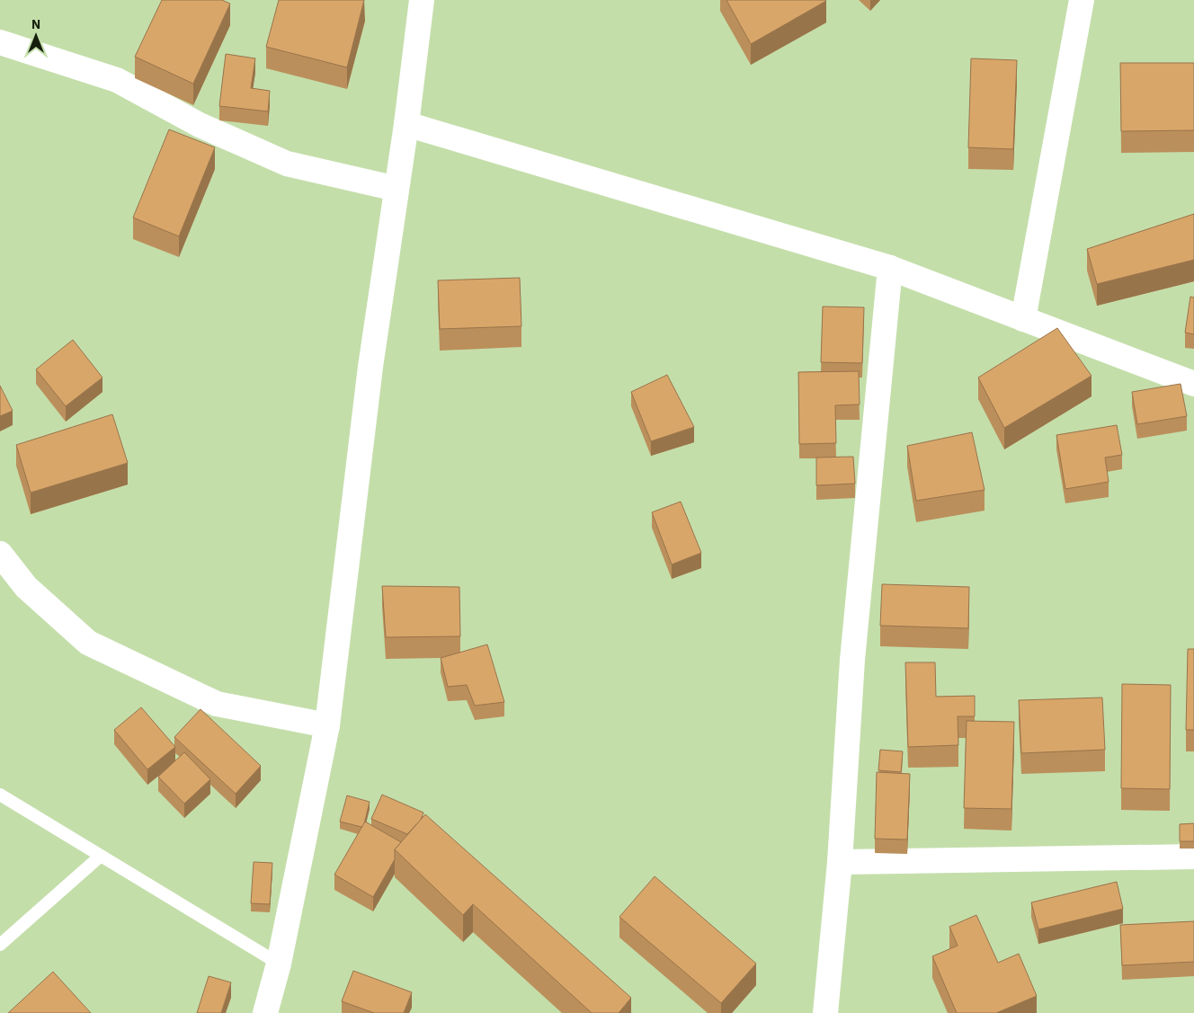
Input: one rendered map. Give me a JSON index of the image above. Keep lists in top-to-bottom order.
{
  "north": "top"
}
